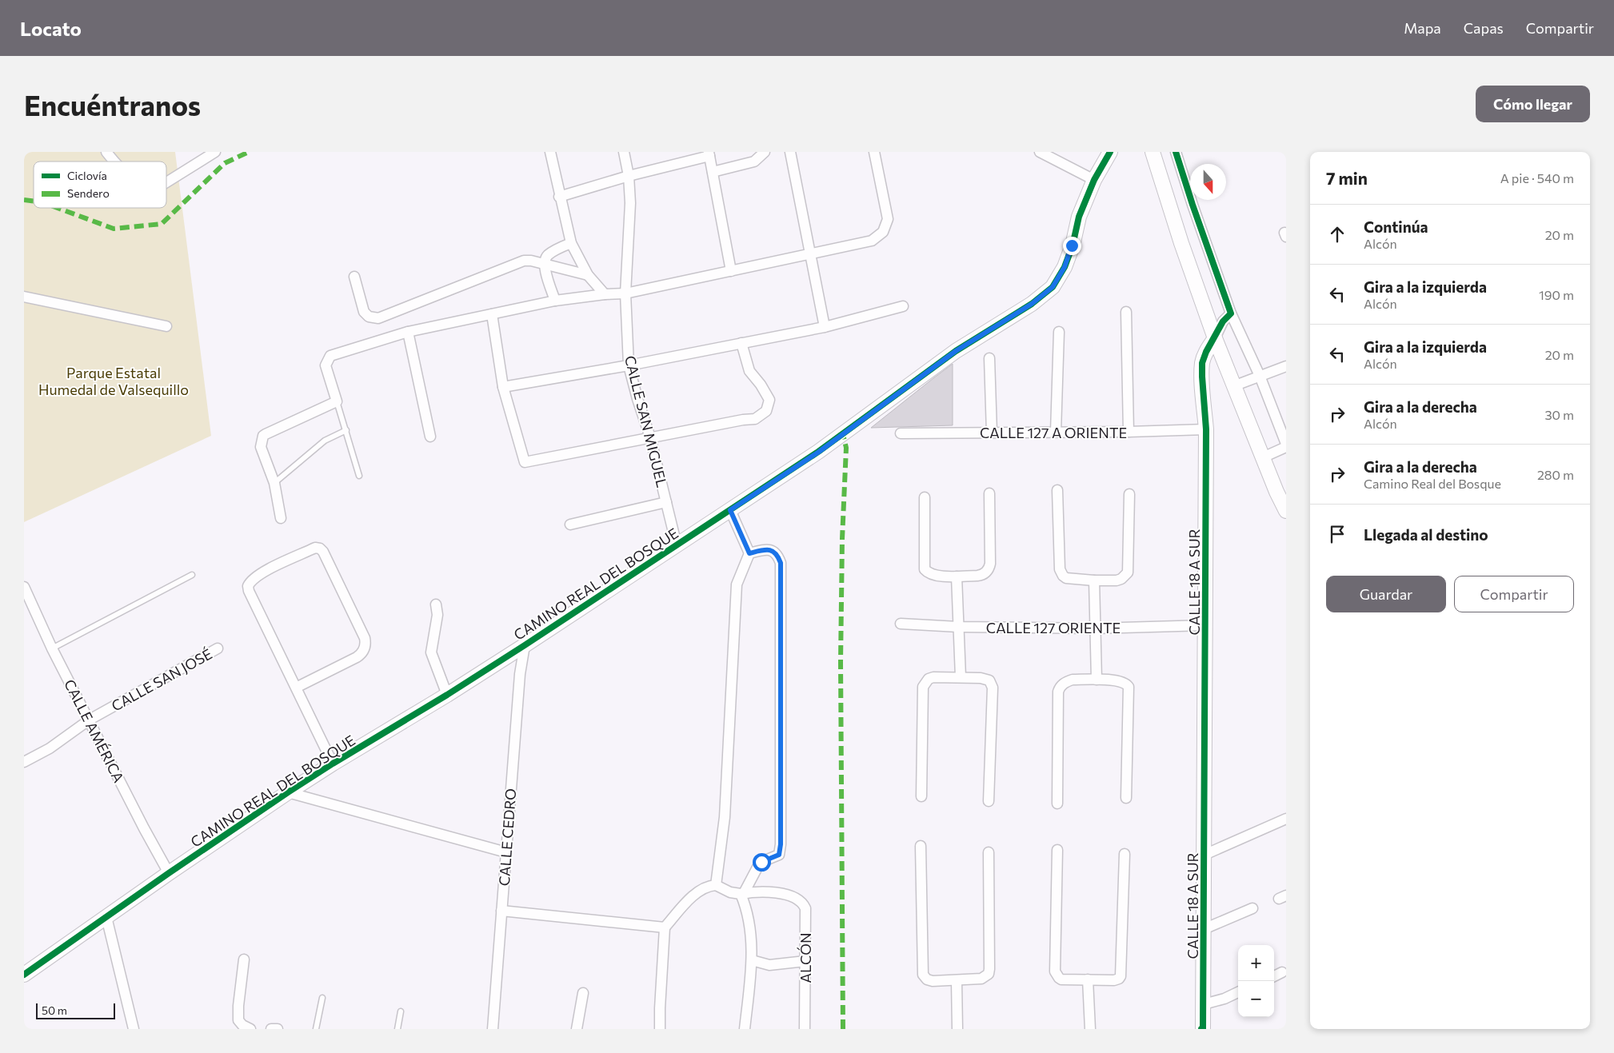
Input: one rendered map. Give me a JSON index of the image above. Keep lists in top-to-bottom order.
{
  "streets": {
    "street": [
      "CALLE SAN MIGUEL",
      "CALLE 127 A ORIENTE",
      "CALLE 18 A SUR",
      "CAMINO REAL DEL BOSQUE",
      "CALLE 127 ORIENTE",
      "CALLE SAN JOSÉ",
      "CALLE AMÉRICA",
      "CALLE CEDRO",
      "ALCÓN"
    ]
  },
  "crossings": [
    ["CALLE SAN MIGUEL", "CAMINO REAL DEL BOSQUE"],
    ["CALLE 127 A ORIENTE", "CALLE 18 A SUR"],
    ["CALLE 18 A SUR", "CALLE 127 ORIENTE"],
    ["CAMINO REAL DEL BOSQUE", "CALLE AMÉRICA"],
    ["CAMINO REAL DEL BOSQUE", "CALLE CEDRO"],
    ["CALLE SAN JOSÉ", "CALLE AMÉRICA"]
  ],
  "parks": ["Parque Estatal Humedal de Valsequillo"],
  "legend": ["Ciclovía", "Sendero"],
  "scale_bar": "50 m",
  "north": "bottom",
  "page": {
    "header": "Locato",
    "nav": ["Mapa", "Capas", "Compartir"],
    "buttons": [
      "Cómo llegar",
      ["Guardar", "Compartir"]
    ],
    "title": "Encuéntranos",
    "heading": ["7 min", "A pie · 540 m"],
    "list": [
      ["Continúa", "Alcón", "20 m"],
      ["Gira a la izquierda", "Alcón", "190 m"],
      ["Gira a la izquierda", "Alcón", "20 m"],
      ["Gira a la derecha", "Alcón", "30 m"],
      ["Gira a la derecha", "Camino Real del Bosque", "280 m"],
      "Llegada al destino"
    ],
    "map_buttons": ["+", "−"],
    "scale": "50 m"
  }
}
